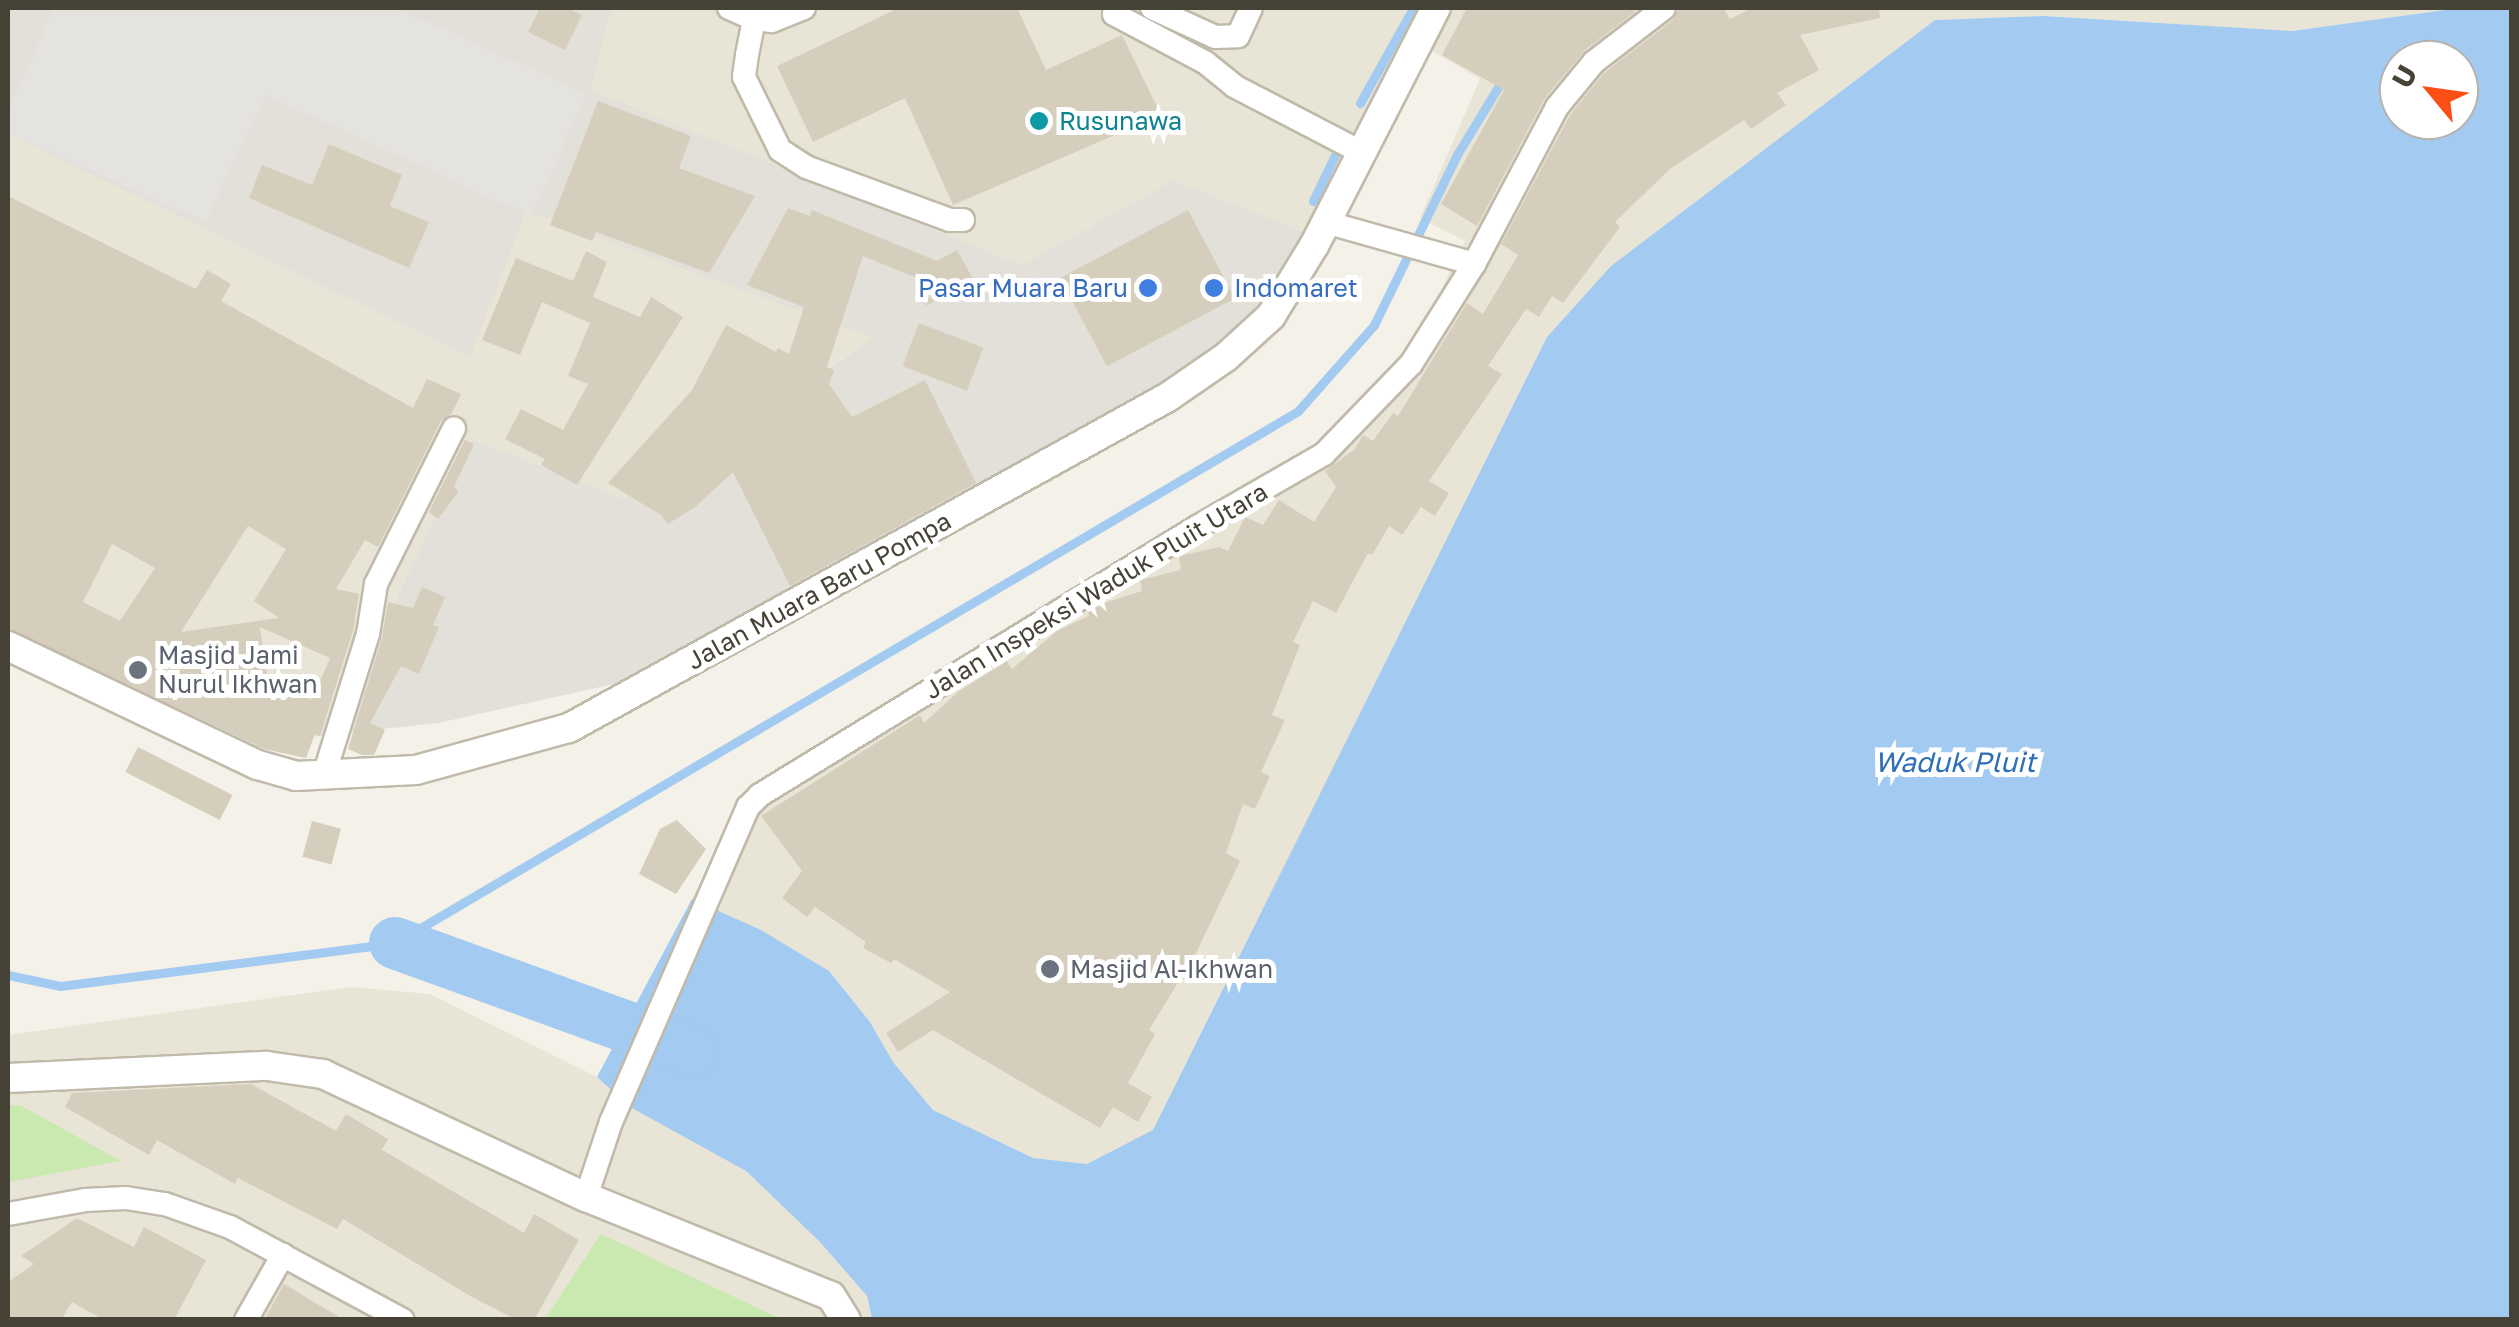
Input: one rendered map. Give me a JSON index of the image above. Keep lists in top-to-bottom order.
{
  "streets": {
    "street": ["Jalan Muara Baru Pompa", "Jalan Inspeksi Waduk Pluit Utara"]
  },
  "water": ["Waduk Pluit"],
  "places": [
    "Rusunawa",
    "Pasar Muara Baru",
    "Indomaret",
    "Masjid Jami Nurul Ikhwan",
    "Masjid Al-Ikhwan"
  ],
  "north": "top left"
}
